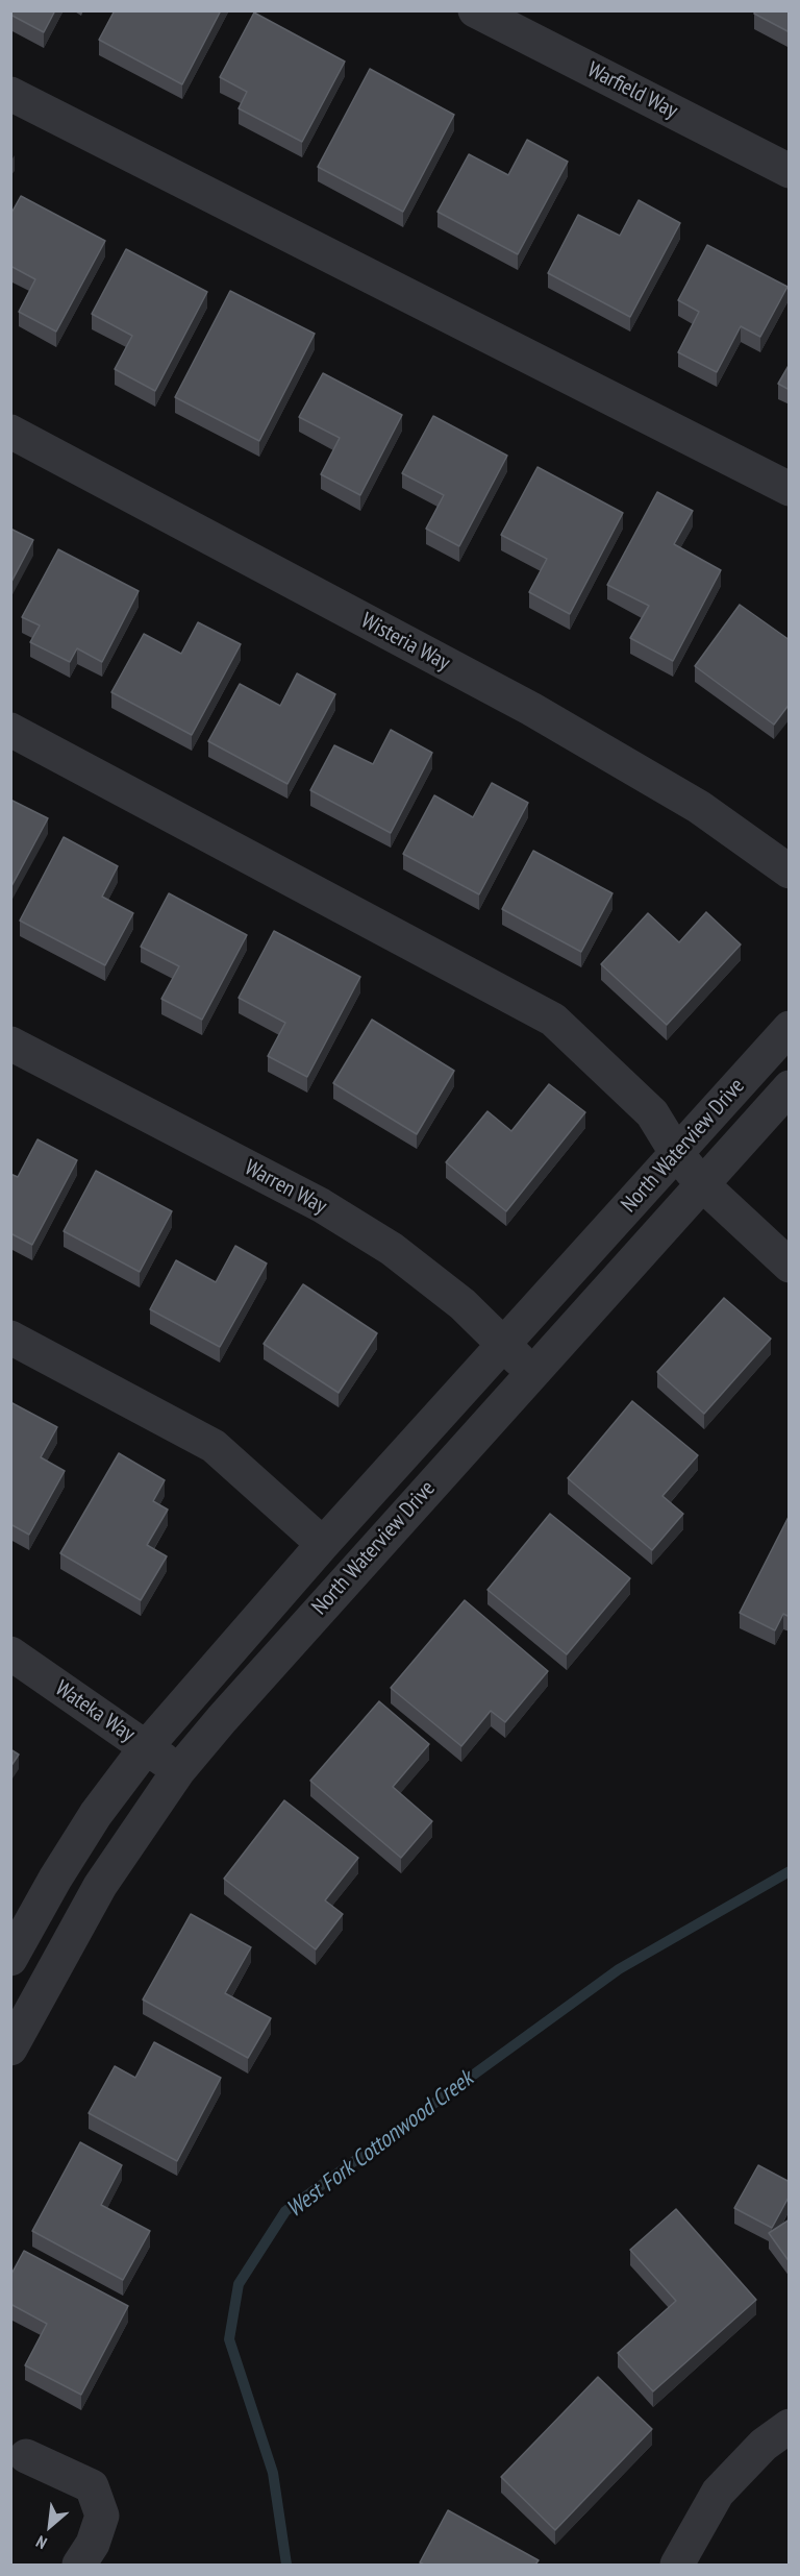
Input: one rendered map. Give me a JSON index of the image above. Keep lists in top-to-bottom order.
{
  "streets": {
    "street": [
      "Warfield Way",
      "Wisteria Way",
      "North Waterview Drive",
      "Warren Way",
      "Wateka Way"
    ]
  },
  "crossings": [
    ["North Waterview Drive", "Warren Way"],
    ["North Waterview Drive", "Wateka Way"]
  ],
  "water": ["West Fork Cottonwood Creek"],
  "north": "bottom left"
}
